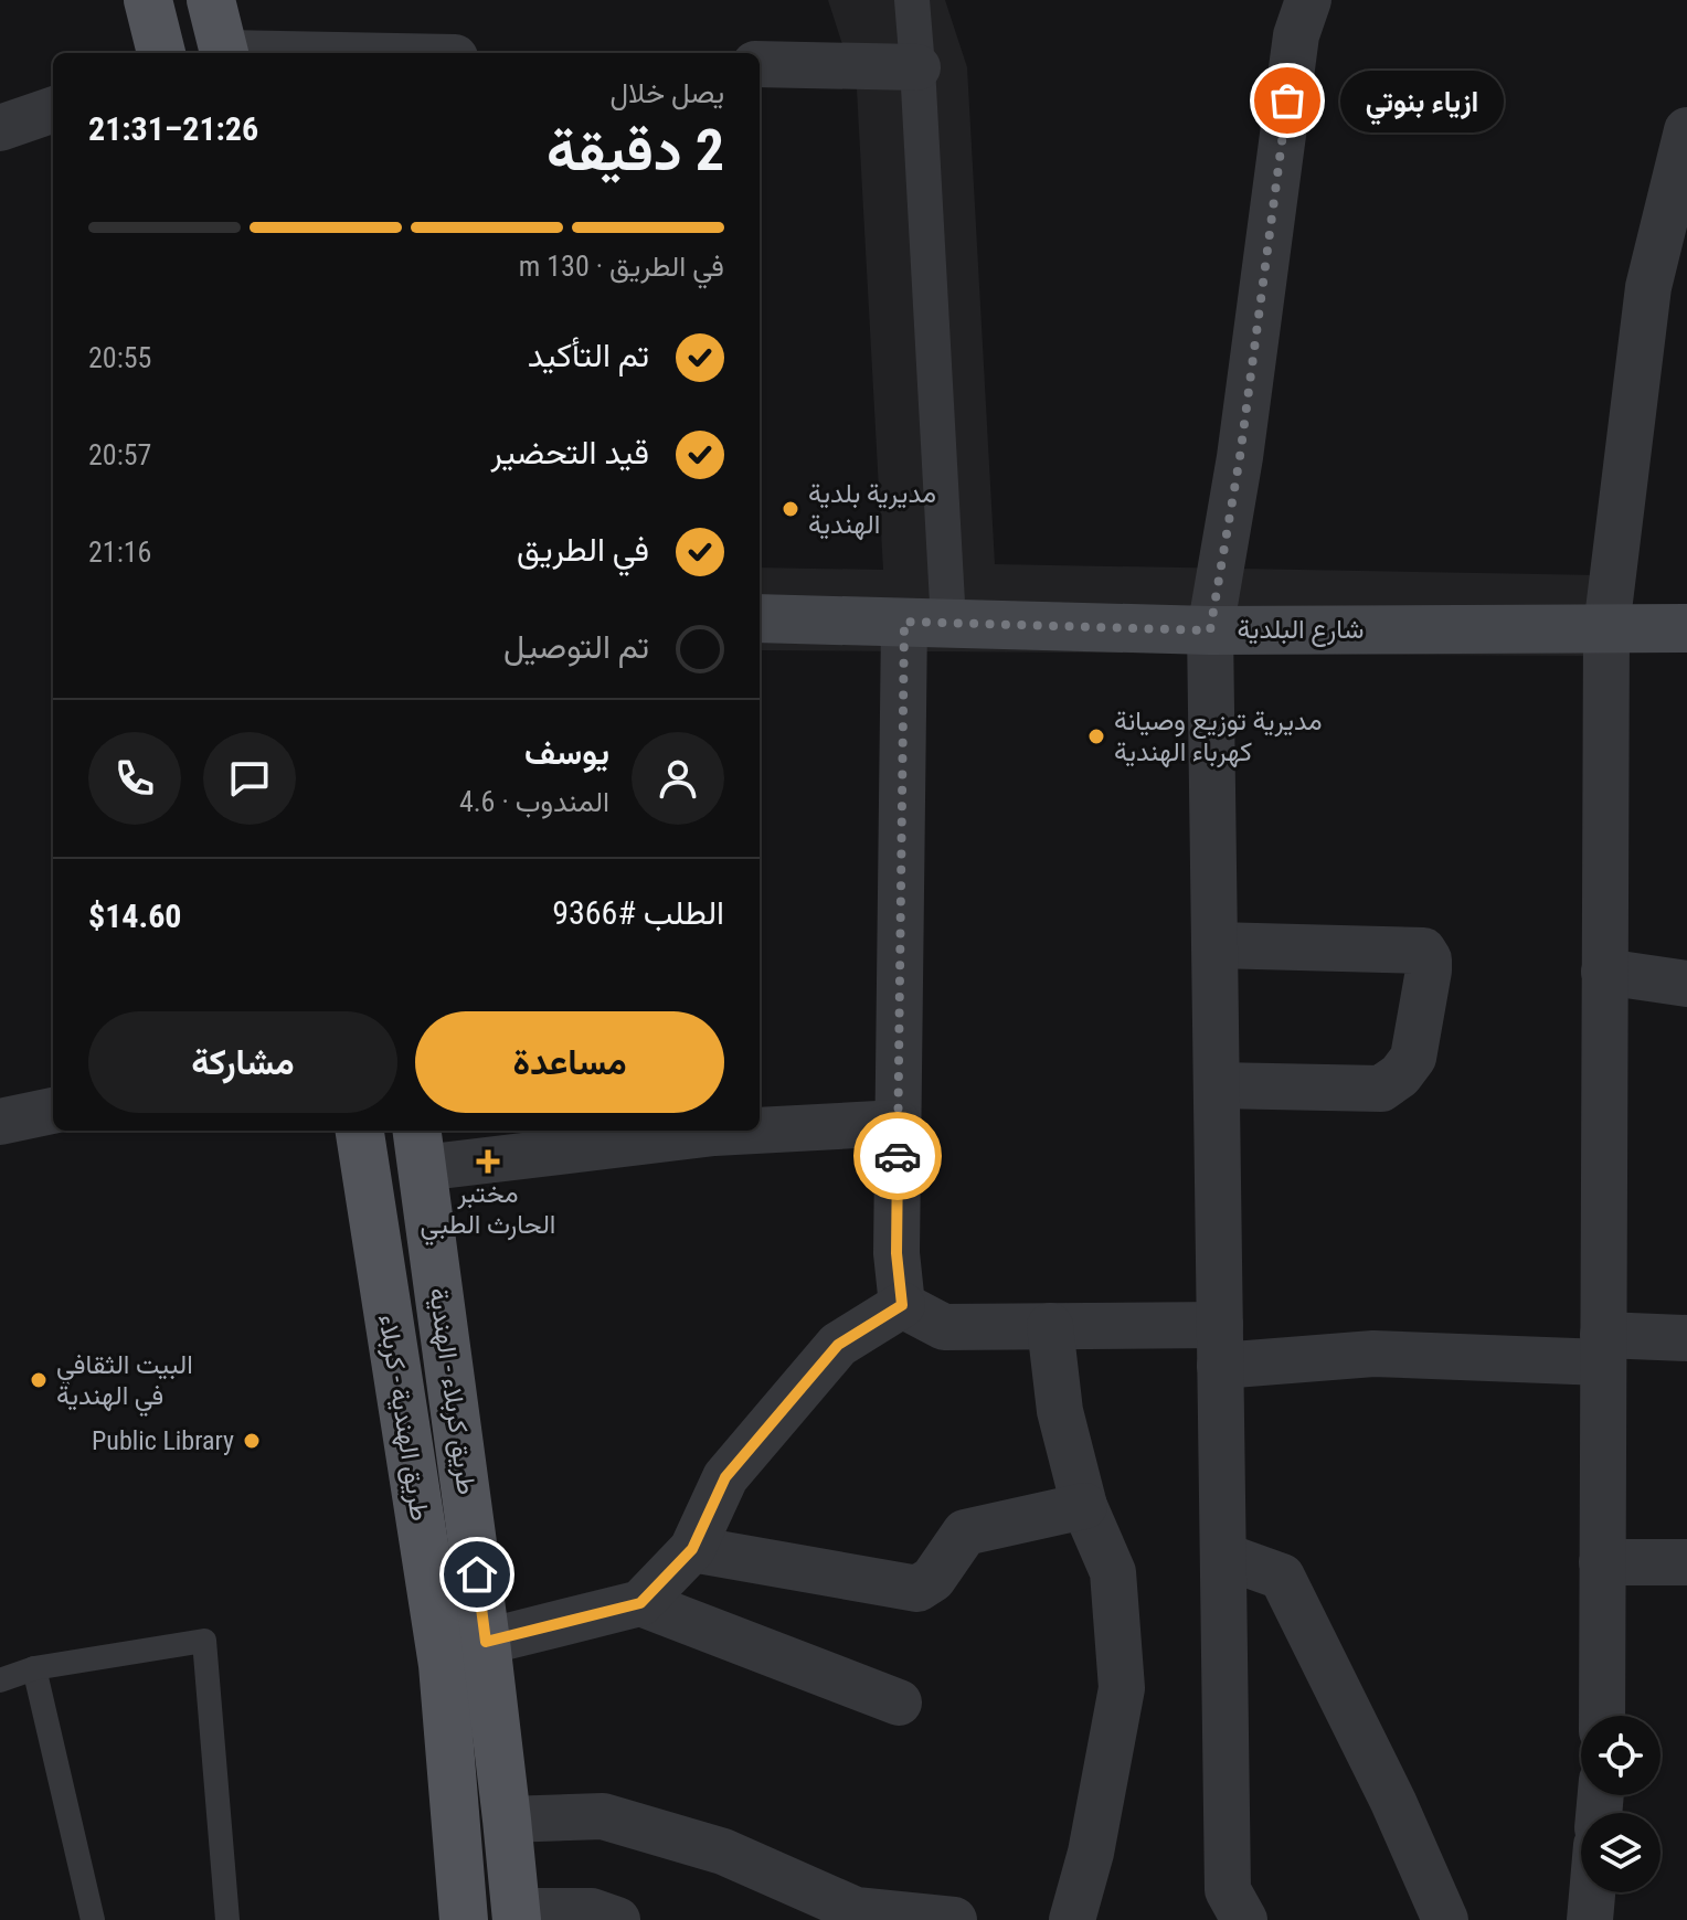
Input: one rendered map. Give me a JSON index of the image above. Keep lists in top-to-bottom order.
{
  "streets": {
    "main road": ["شارع البلدية", "طريق كربلاء - الهندية", "طريق الهندية - كربلاء"]
  },
  "places": {
    "other": [
      "ازياء بنوتي",
      "مديرية بلدية الهندية",
      "مديرية توزيع وصيانة كهرباء الهندية",
      "البيت الثقافي في الهندية",
      "Public Library"
    ],
    "health": ["مختبر الحارث الطبي"]
  },
  "page": {
    "heading": ["2 دقيقة", "يصل خلال", "21:26–21:31"],
    "panel": [
      "يوسف",
      "المندوب · 4.6",
      "الطلب #9366",
      "$14.60"
    ],
    "bubble": "ازياء بنوتي",
    "bar": "في الطريق · 130 m",
    "list": [
      ["تم التأكيد", "20:55"],
      ["قيد التحضير", "20:57"],
      ["في الطريق", "21:16"],
      "تم التوصيل"
    ],
    "buttons": ["مساعدة", "مشاركة"]
  }
}
